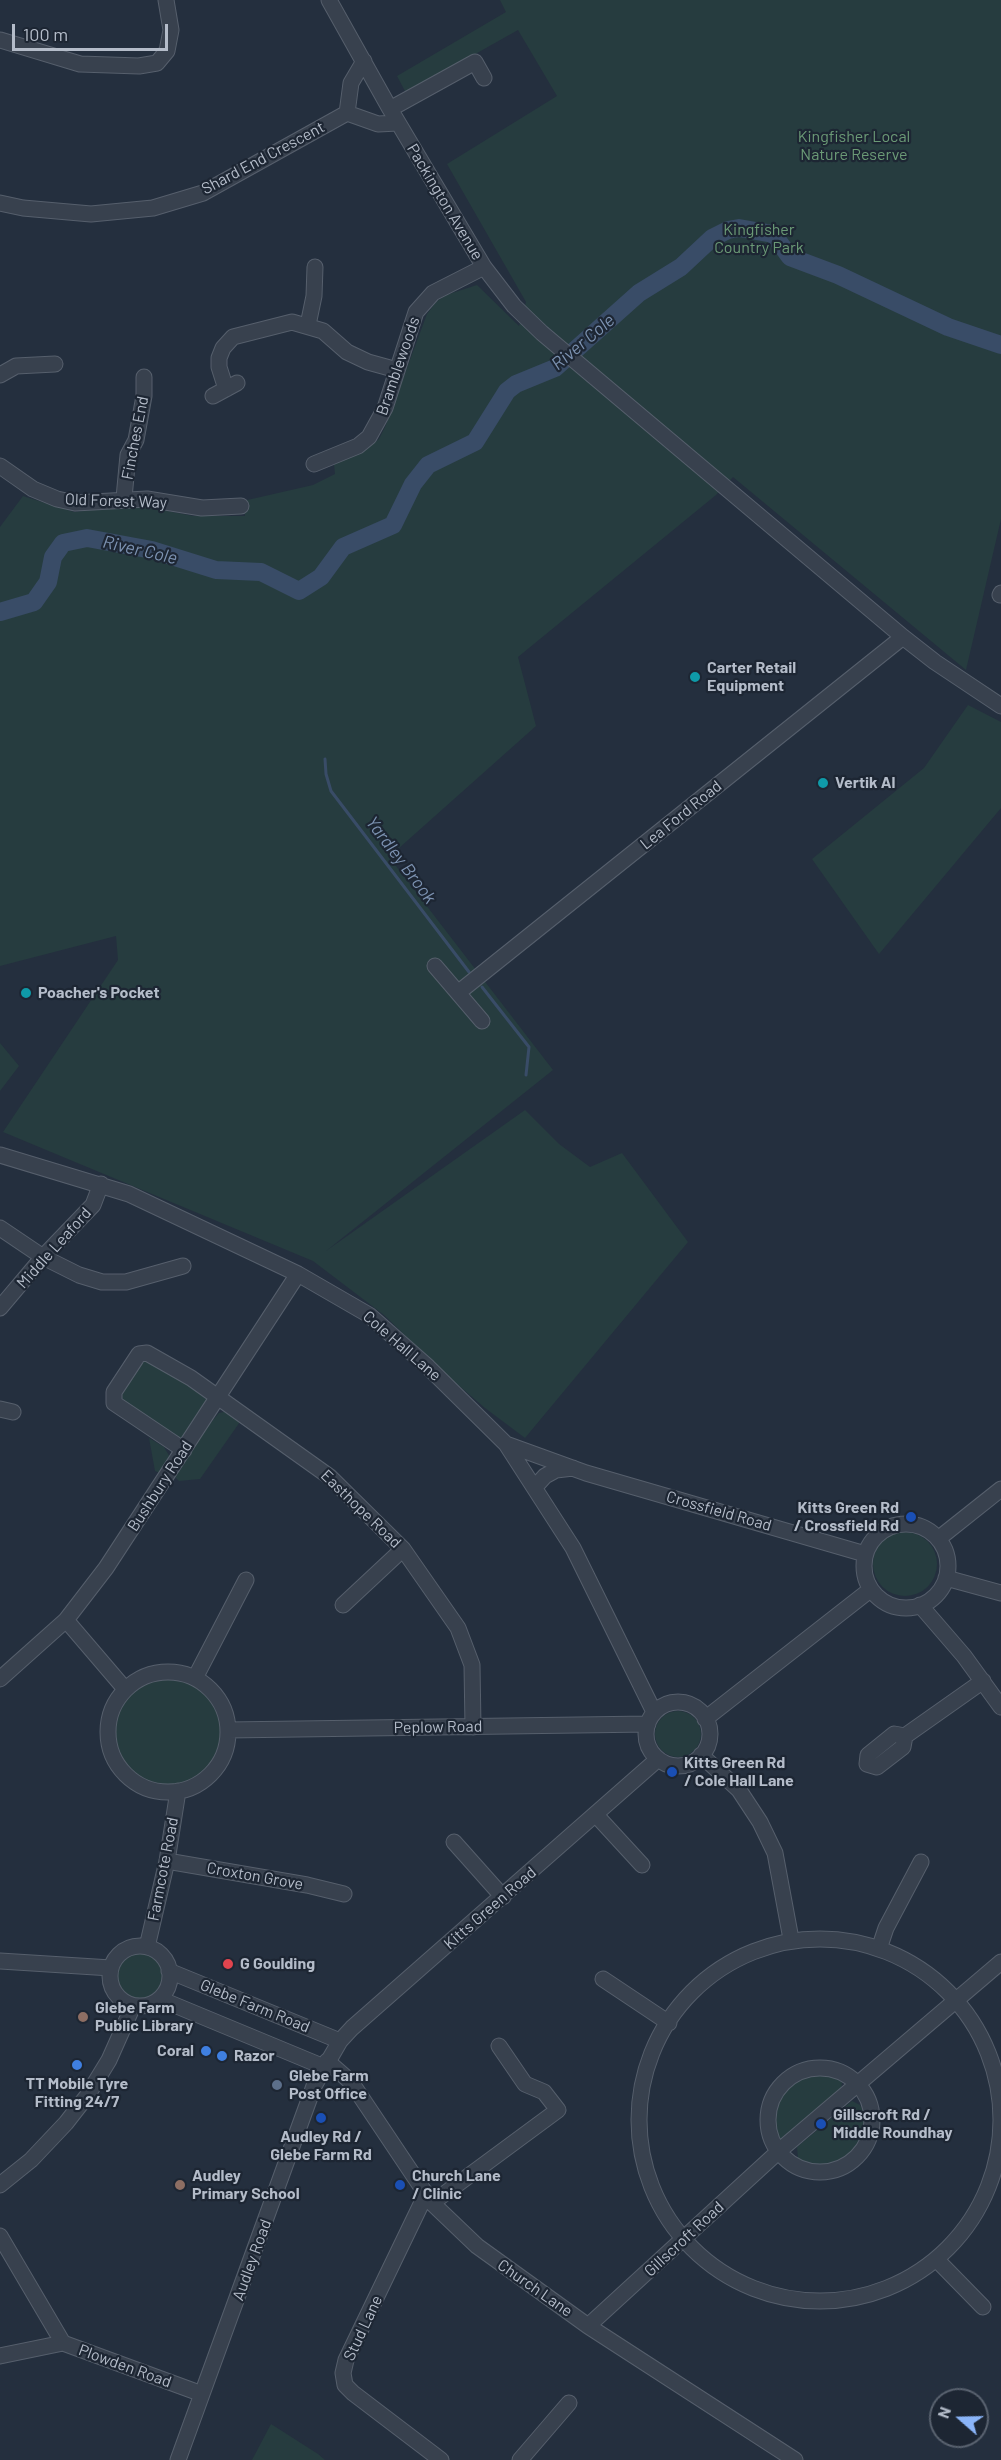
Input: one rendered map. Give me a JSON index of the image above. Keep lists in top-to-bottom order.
{
  "streets": {
    "street": [
      "Shard End Crescent",
      "Packington Avenue",
      "Bramblewoods",
      "Finches End",
      "Old Forest Way",
      "Lea Ford Road",
      "Middle Leaford",
      "Cole Hall Lane",
      "Bushbury Road",
      "Easthope Road",
      "Crossfield Road",
      "Peplow Road",
      "Farmcote Road",
      "Croxton Grove",
      "Kitts Green Road",
      "Glebe Farm Road",
      "Gillscroft Road",
      "Audley Road",
      "Church Lane",
      "Stud Lane",
      "Plowden Road"
    ]
  },
  "crossings": [
    ["Packington Avenue", "Bramblewoods"],
    ["Packington Avenue", "Lea Ford Road"],
    ["Finches End", "Old Forest Way"],
    ["Middle Leaford", "Cole Hall Lane"],
    ["Cole Hall Lane", "Bushbury Road"],
    ["Cole Hall Lane", "Crossfield Road"],
    ["Cole Hall Lane", "Peplow Road"],
    ["Cole Hall Lane", "Kitts Green Road"],
    ["Bushbury Road", "Easthope Road"],
    ["Easthope Road", "Peplow Road"],
    ["Peplow Road", "Farmcote Road"],
    ["Peplow Road", "Kitts Green Road"],
    ["Farmcote Road", "Croxton Grove"],
    ["Farmcote Road", "Glebe Farm Road"],
    ["Kitts Green Road", "Glebe Farm Road"],
    ["Kitts Green Road", "Audley Road"],
    ["Kitts Green Road", "Church Lane"],
    ["Glebe Farm Road", "Audley Road"],
    ["Glebe Farm Road", "Church Lane"],
    ["Gillscroft Road", "Church Lane"],
    ["Audley Road", "Church Lane"],
    ["Audley Road", "Plowden Road"],
    ["Church Lane", "Stud Lane"]
  ],
  "water": ["River Cole", "Yardley Brook"],
  "parks": ["Kingfisher Local Nature Reserve", "Kingfisher Country Park"],
  "places": [
    "Carter Retail Equipment",
    "Vertik Al",
    "Poacher's Pocket",
    "Kitts Green Rd / Crossfield Rd",
    "Kitts Green Rd / Cole Hall Lane",
    "G Goulding",
    "Glebe Farm Public Library",
    "Coral",
    "Razor",
    "TT Mobile Tyre Fitting 24/7",
    "Glebe Farm Post Office",
    "Audley Rd / Glebe Farm Rd",
    "Gillscroft Rd / Middle Roundhay",
    "Audley Primary School",
    "Church Lane / Clinic"
  ],
  "scale_bar": "100 m",
  "north": "left"
}
